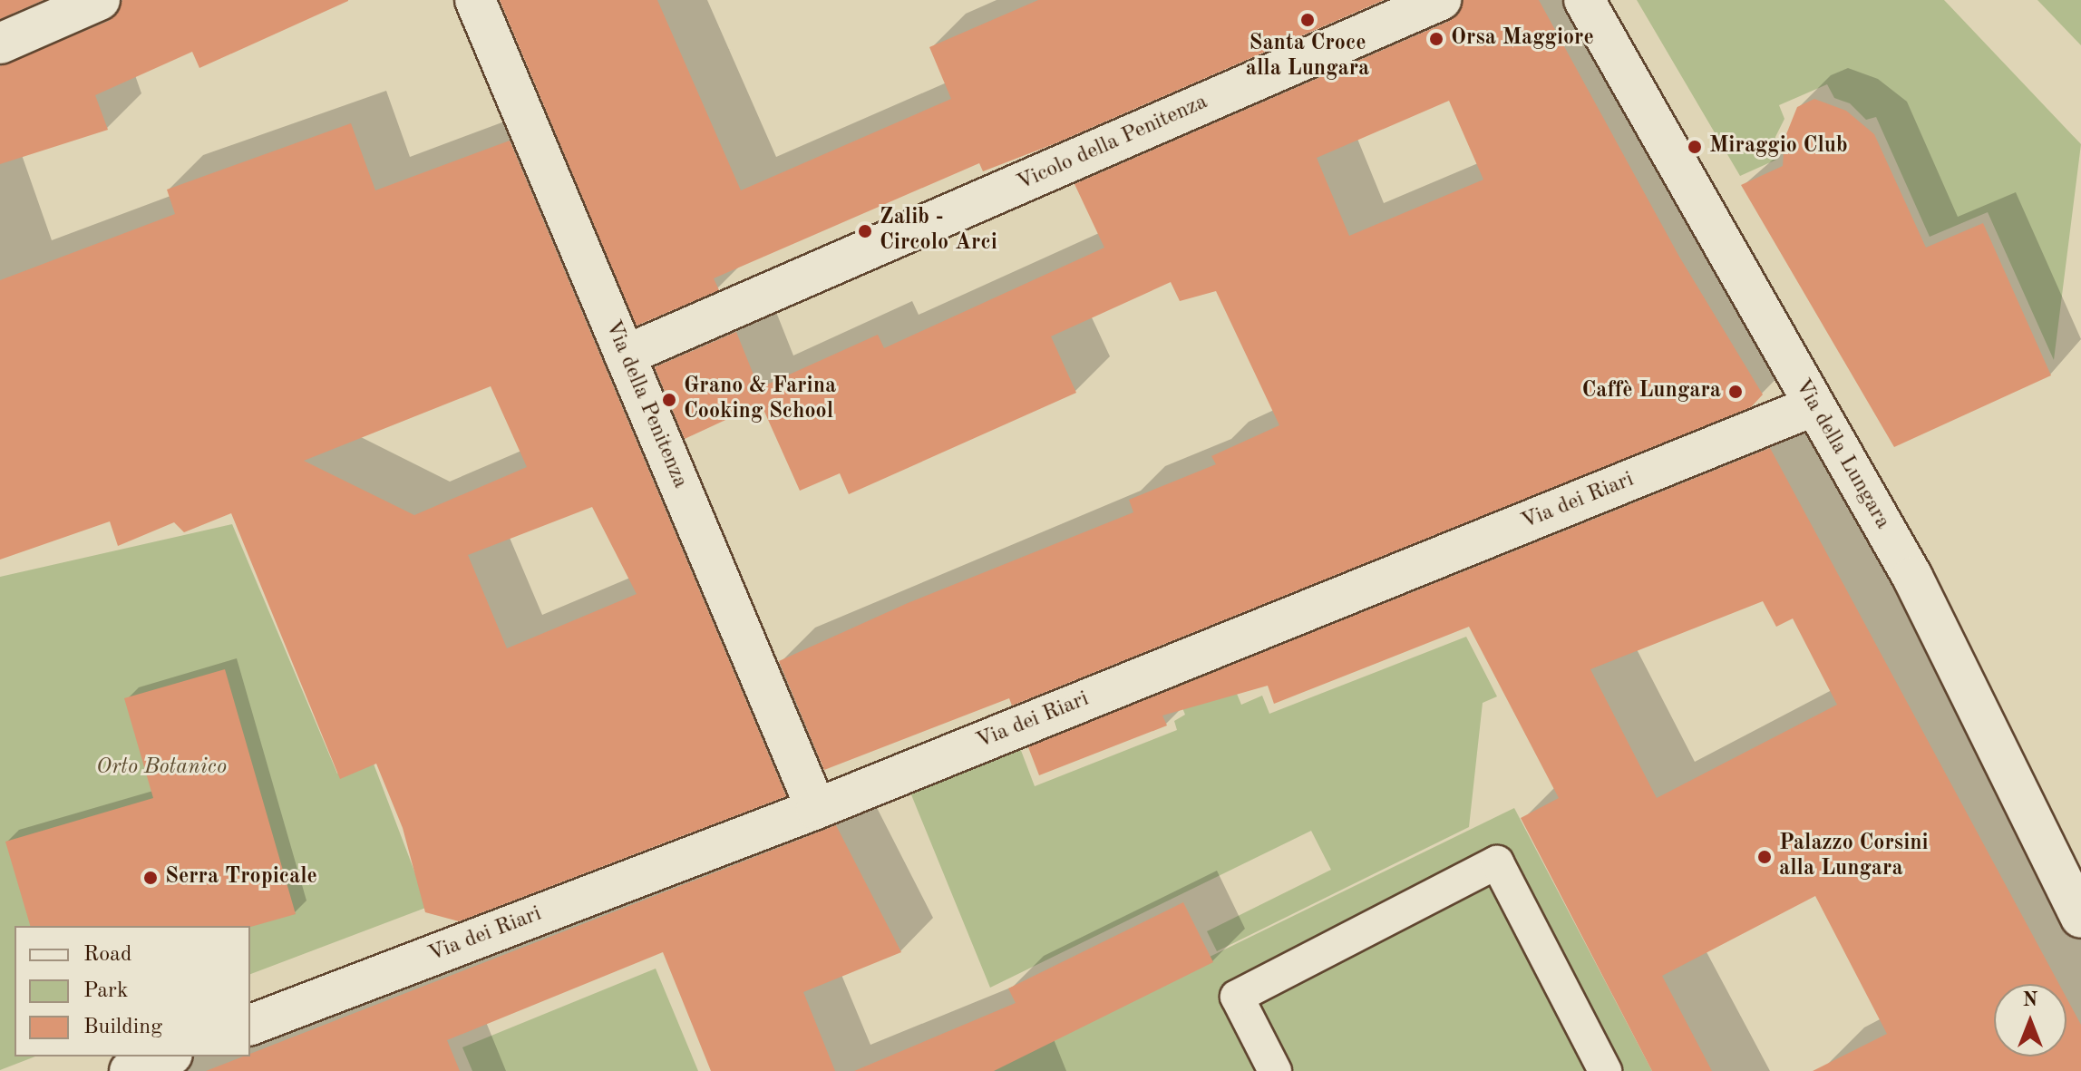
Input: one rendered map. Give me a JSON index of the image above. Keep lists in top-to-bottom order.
{
  "streets": {
    "street": [
      "Vicolo della Penitenza",
      "Via della Penitenza",
      "Via della Lungara",
      "Via dei Riari"
    ]
  },
  "crossings": [
    ["Vicolo della Penitenza", "Via della Penitenza"],
    ["Via della Penitenza", "Via dei Riari"],
    ["Via della Lungara", "Via dei Riari"]
  ],
  "parks": ["Orto Botanico"],
  "places": [
    "Santa Croce alla Lungara",
    "Orsa Maggiore",
    "Miraggio Club",
    "Zalib - Circolo Arci",
    "Caffè Lungara",
    "Grano & Farina Cooking School",
    "Palazzo Corsini alla Lungara",
    "Serra Tropicale"
  ],
  "legend": ["Road", "Park", "Building"],
  "north": "top"
}
